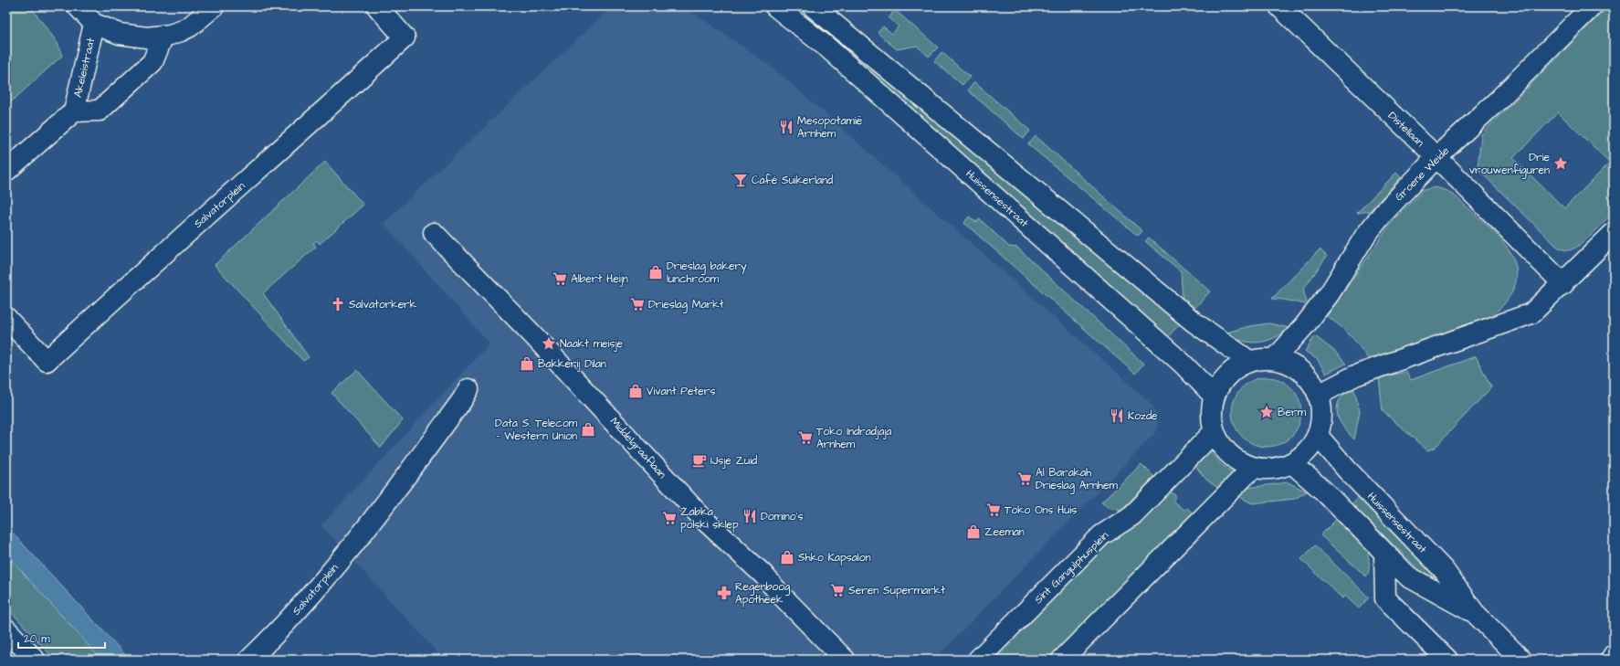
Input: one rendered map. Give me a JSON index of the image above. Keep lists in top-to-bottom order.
{
  "streets": {
    "street": [
      "Akeleistraat",
      "Distellaan",
      "Groene Weide",
      "Huissensestraat",
      "Salvatorplein",
      "Middelgraaflaan",
      "Sint Gangulphusplein"
    ]
  },
  "crossings": [
    ["Distellaan", "Groene Weide"],
    ["Groene Weide", "Huissensestraat"],
    ["Groene Weide", "Sint Gangulphusplein"],
    ["Huissensestraat", "Sint Gangulphusplein"]
  ],
  "places": {
    "restaurant": ["Mesopotamië Arnhem", "Kozde", "Domino's"],
    "place": ["Drie vrouwenfiguren", "Naakt meisje", "Berm"],
    "bar": ["Café Suikerland"],
    "shop": [
      "Drieslag bakery lunchroom",
      "Bakkerij Dilan",
      "Vivant Peters",
      "Data S. Telecom - Western Union",
      "Zeeman",
      "Shko Kapsalon"
    ],
    "supermarket": [
      "Albert Heijn",
      "Drieslag Markt",
      "Toko Indradjaja Arnhem",
      "Al Barakah Drieslag Arnhem",
      "Toko Ons Huis",
      "Żabka polski sklep",
      "Seren Supermarkt"
    ],
    "church": ["Salvatorkerk"],
    "cafe": ["IJsje Zuid"],
    "pharmacy": ["Regenboog Apotheek"]
  },
  "scale_bar": "20 m"
}
